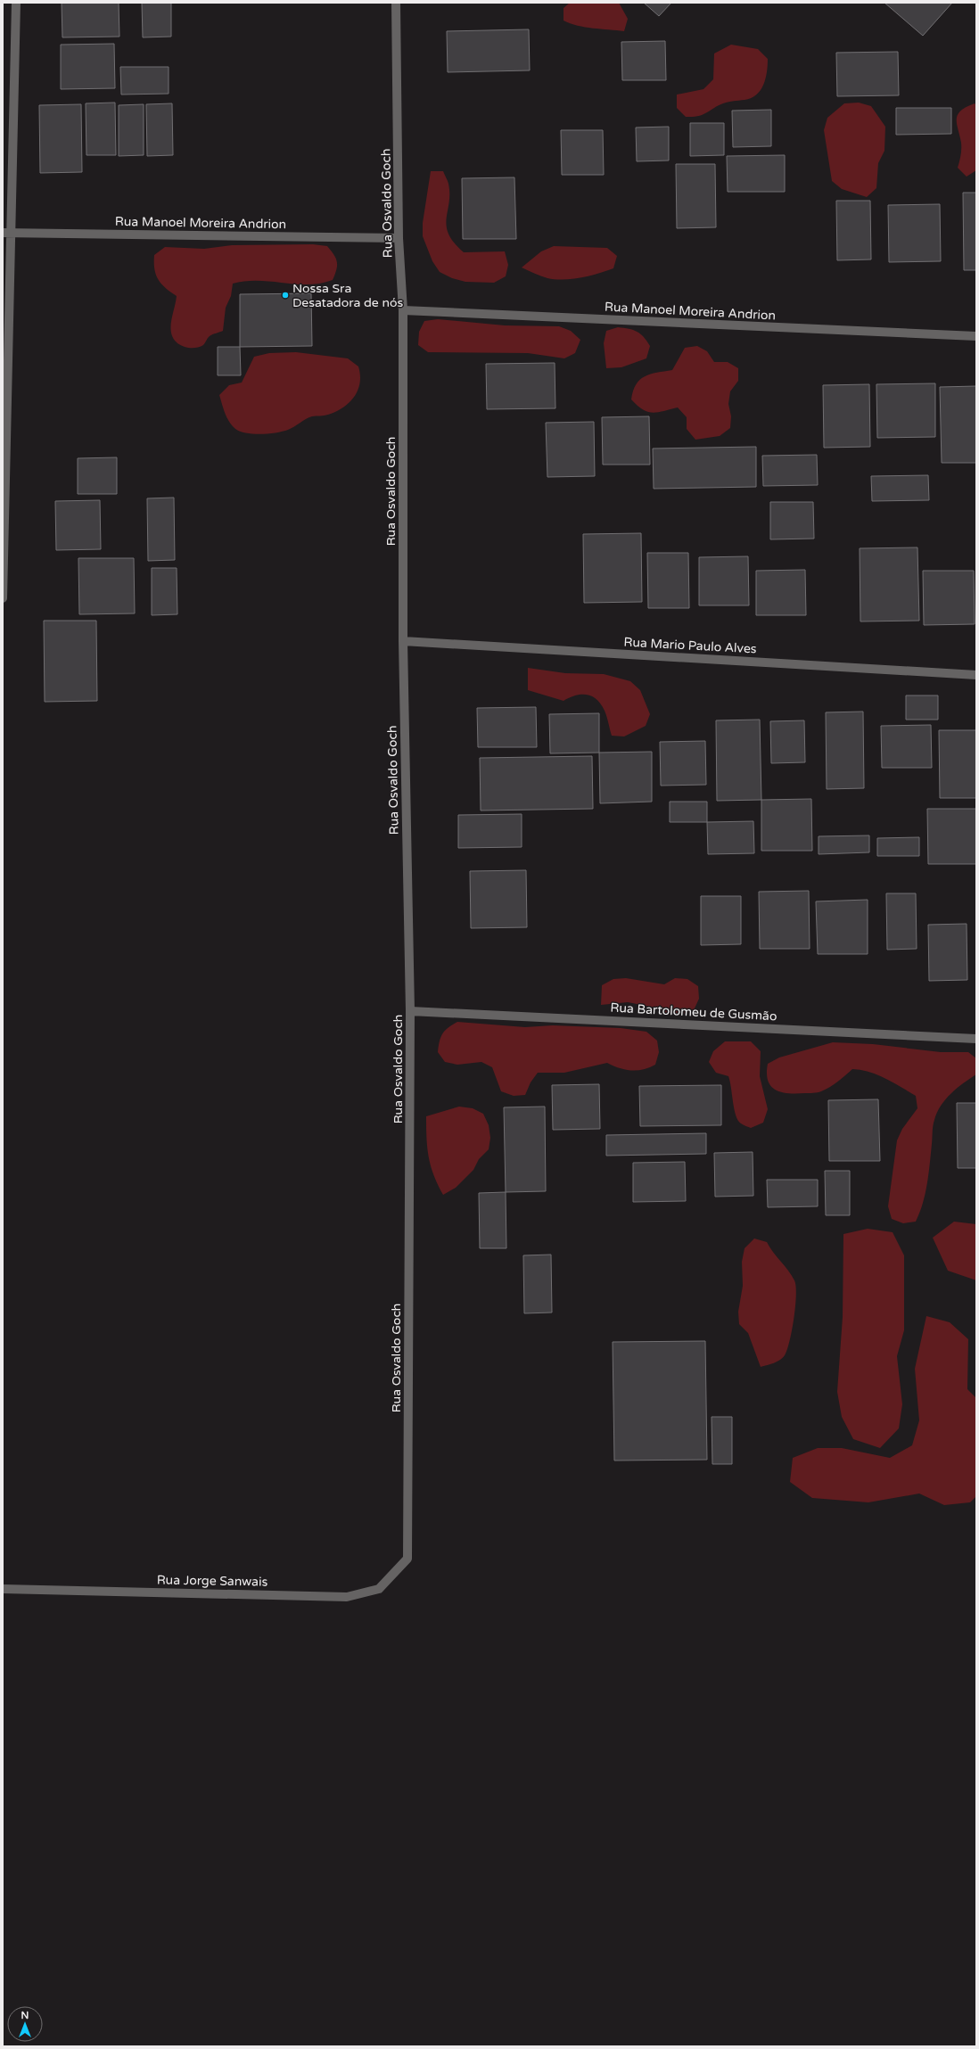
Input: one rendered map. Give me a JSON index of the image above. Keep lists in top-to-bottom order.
{
  "streets": {
    "street": [
      "Rua Osvaldo Goch",
      "Rua Manoel Moreira Andrion",
      "Rua Mario Paulo Alves",
      "Rua Bartolomeu de Gusmão",
      "Rua Jorge Sanwais"
    ]
  },
  "crossings": [
    ["Rua Osvaldo Goch", "Rua Manoel Moreira Andrion"],
    ["Rua Osvaldo Goch", "Rua Mario Paulo Alves"],
    ["Rua Osvaldo Goch", "Rua Bartolomeu de Gusmão"],
    ["Rua Osvaldo Goch", "Rua Jorge Sanwais"]
  ],
  "places": ["Nossa Sra Desatadora de nós"],
  "north": "top"
}
